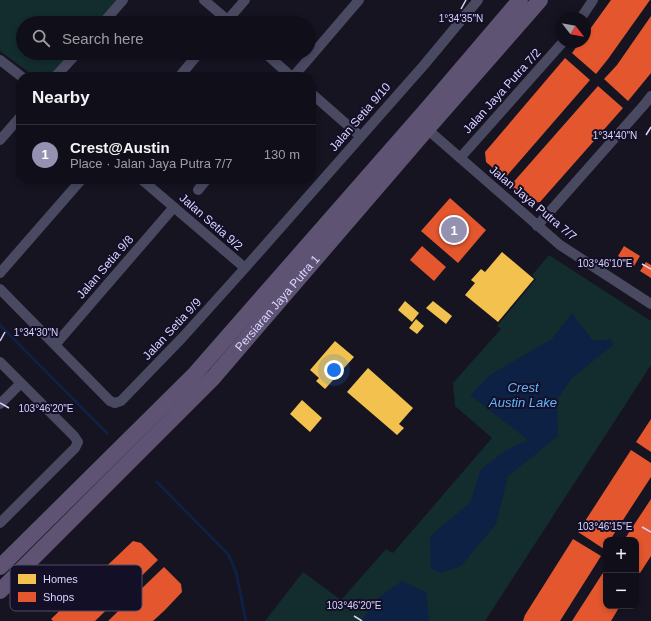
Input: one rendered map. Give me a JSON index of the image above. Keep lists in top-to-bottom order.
{
  "streets": {
    "main road": ["Persiaran Jaya Putra 1"],
    "street": [
      "Jalan Jaya Putra 7/2",
      "Jalan Setia 9/10",
      "Jalan Jaya Putra 7/7",
      "Jalan Setia 9/2",
      "Jalan Setia 9/8",
      "Jalan Setia 9/9"
    ]
  },
  "crossings": [
    ["Jalan Jaya Putra 7/2", "Jalan Jaya Putra 7/7"],
    ["Jalan Setia 9/10", "Jalan Setia 9/2"],
    ["Jalan Setia 9/10", "Jalan Setia 9/9"],
    ["Jalan Jaya Putra 7/7", "Persiaran Jaya Putra 1"],
    ["Jalan Setia 9/2", "Jalan Setia 9/8"],
    ["Jalan Setia 9/2", "Jalan Setia 9/9"],
    ["Jalan Setia 9/8", "Jalan Setia 9/9"]
  ],
  "water": ["Crest Austin Lake"],
  "legend": ["Homes", "Shops"],
  "north": "bottom right",
  "page": {
    "search": "Search here",
    "heading": "Nearby",
    "list": [
      {
        "mark": "1",
        "name": "Crest@Austin",
        "note": "Place · Jalan Jaya Putra 7/7",
        "value": "130 m"
      }
    ],
    "pins": "1",
    "map_buttons": ["+", "−"]
  },
  "coordinates": [
    "1°34'35\"N",
    "1°34'40\"N",
    "103°46'10\"E",
    "1°34'30\"N",
    "103°46'20\"E",
    "103°46'15\"E"
  ]
}
